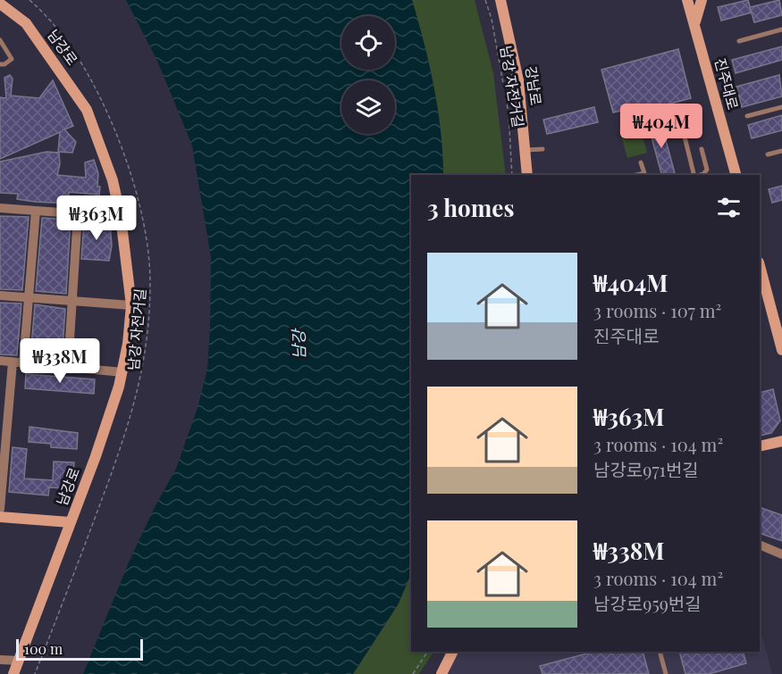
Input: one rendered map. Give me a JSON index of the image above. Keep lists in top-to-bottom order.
{
  "streets": {
    "street": ["남강로", "진주대로", "강남로"],
    "path": ["남강 자전거길"]
  },
  "water": ["남강"],
  "scale_bar": "100 m",
  "page": {
    "price": ["₩404M", "₩363M", "₩338M"],
    "heading": "3 homes",
    "list": [
      {
        "name": "₩404M",
        "note": "3 rooms · 107 m² · 진주대로"
      },
      {
        "name": "₩363M",
        "note": "3 rooms · 104 m² · 남강로971번길"
      },
      {
        "name": "₩338M",
        "note": "3 rooms · 104 m² · 남강로959번길"
      }
    ],
    "scale": "100 m"
  }
}
